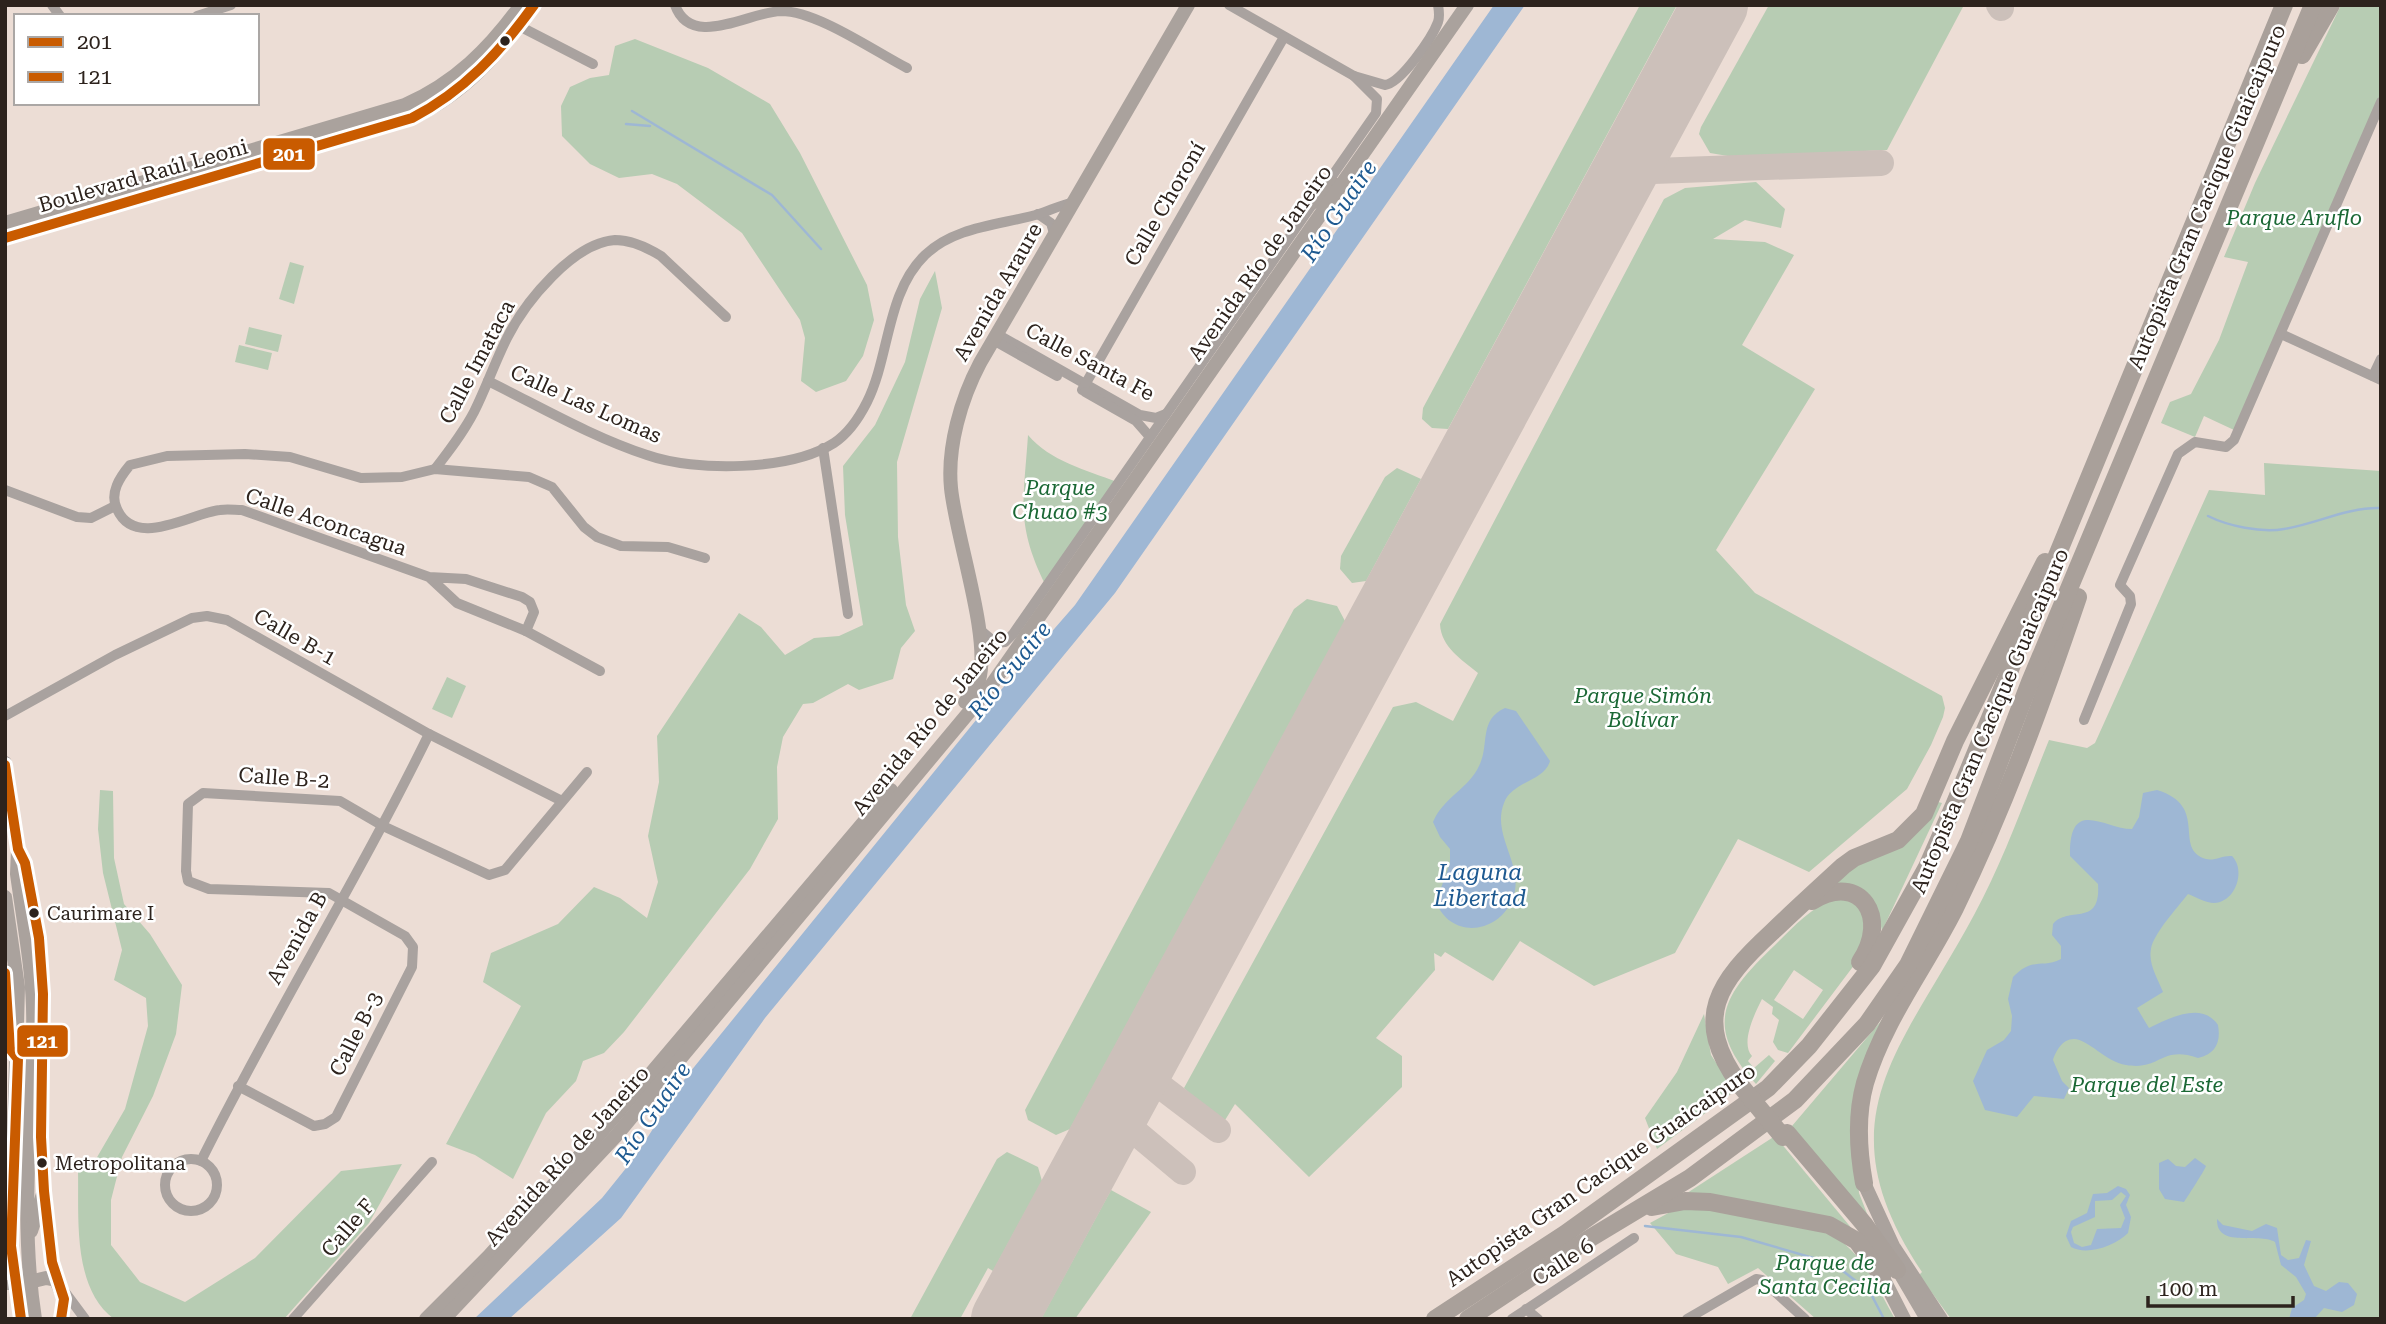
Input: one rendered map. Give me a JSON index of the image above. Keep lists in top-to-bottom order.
{
  "streets": {
    "highway": ["Autopista Gran Cacique Guaicaipuro"],
    "street": [
      "Boulevard Raúl Leoni",
      "Calle Choroní",
      "Avenida Río de Janeiro",
      "Avenida Araure",
      "Calle Imataca",
      "Calle Santa Fe",
      "Calle Las Lomas",
      "Calle Aconcagua",
      "Calle B-1",
      "Calle B-2",
      "Avenida B",
      "Calle B-3",
      "Calle F",
      "Calle 6"
    ]
  },
  "crossings": [
    ["Calle Choroní", "Calle Santa Fe"],
    ["Avenida Río de Janeiro", "Avenida Araure"],
    ["Avenida Río de Janeiro", "Calle Santa Fe"],
    ["Avenida Araure", "Calle Santa Fe"],
    ["Avenida Araure", "Calle Las Lomas"],
    ["Calle Imataca", "Calle Las Lomas"],
    ["Calle Imataca", "Calle Aconcagua"],
    ["Calle B-1", "Calle B-2"],
    ["Calle B-1", "Avenida B"],
    ["Calle B-2", "Avenida B"],
    ["Calle B-2", "Calle B-3"],
    ["Avenida B", "Calle B-3"]
  ],
  "water": ["Río Guaire", "Laguna Libertad"],
  "parks": [
    "Parque Aruflo",
    "Parque Chuao #3",
    "Parque Simón Bolívar",
    "Parque del Este",
    "Parque de Santa Cecilia"
  ],
  "places": ["Caurimare I", "Metropolitana"],
  "lines": ["transit line 201", "transit line 121"],
  "legend": ["201", "121"],
  "scale_bar": "100 m"
}
